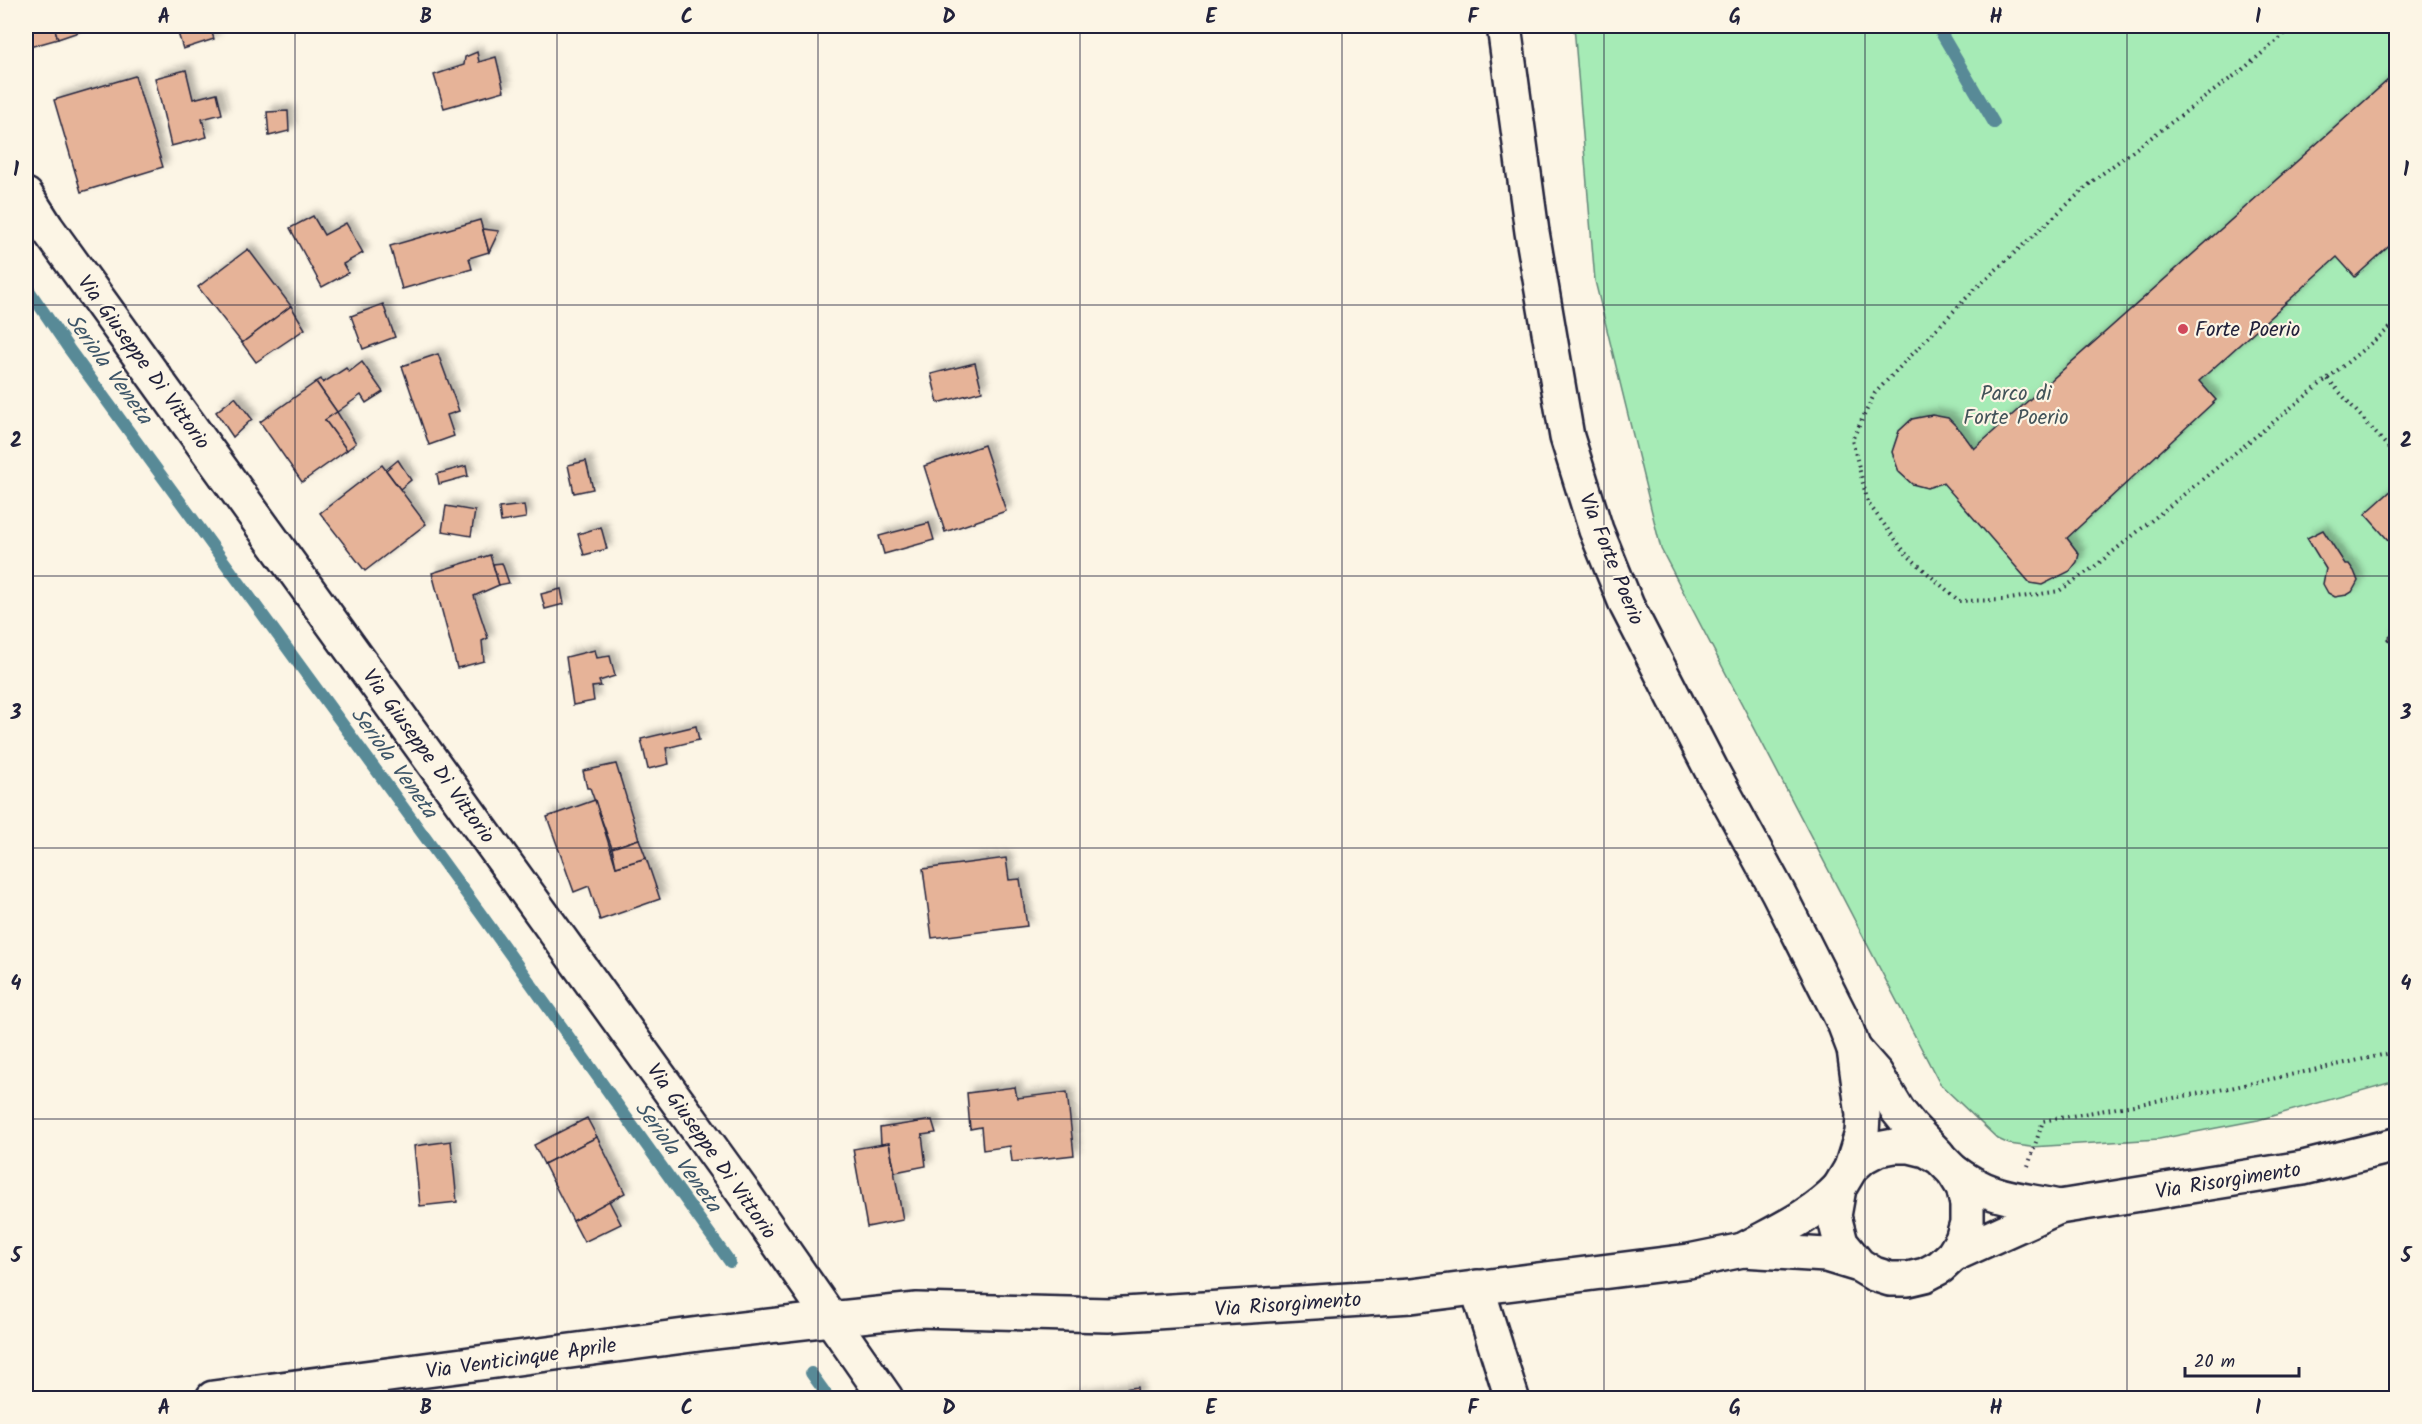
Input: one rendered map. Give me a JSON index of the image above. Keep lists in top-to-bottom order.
{
  "streets": {
    "street": [
      "Via Giuseppe Di Vittorio",
      "Via Forte Poerio",
      "Via Risorgimento",
      "Via Venticinque Aprile"
    ]
  },
  "crossings": [
    ["Via Giuseppe Di Vittorio", "Via Risorgimento"],
    ["Via Giuseppe Di Vittorio", "Via Venticinque Aprile"],
    ["Via Forte Poerio", "Via Risorgimento"],
    ["Via Risorgimento", "Via Venticinque Aprile"]
  ],
  "water": ["Seriola Veneta"],
  "parks": ["Parco di Forte Poerio"],
  "places": ["Forte Poerio"],
  "scale_bar": "20 m",
  "grid": {
    "columns": [
      "A",
      "B",
      "C",
      "D",
      "E",
      "F",
      "G",
      "H",
      "I"
    ],
    "rows": [
      "1",
      "2",
      "3",
      "4",
      "5"
    ]
  }
}
